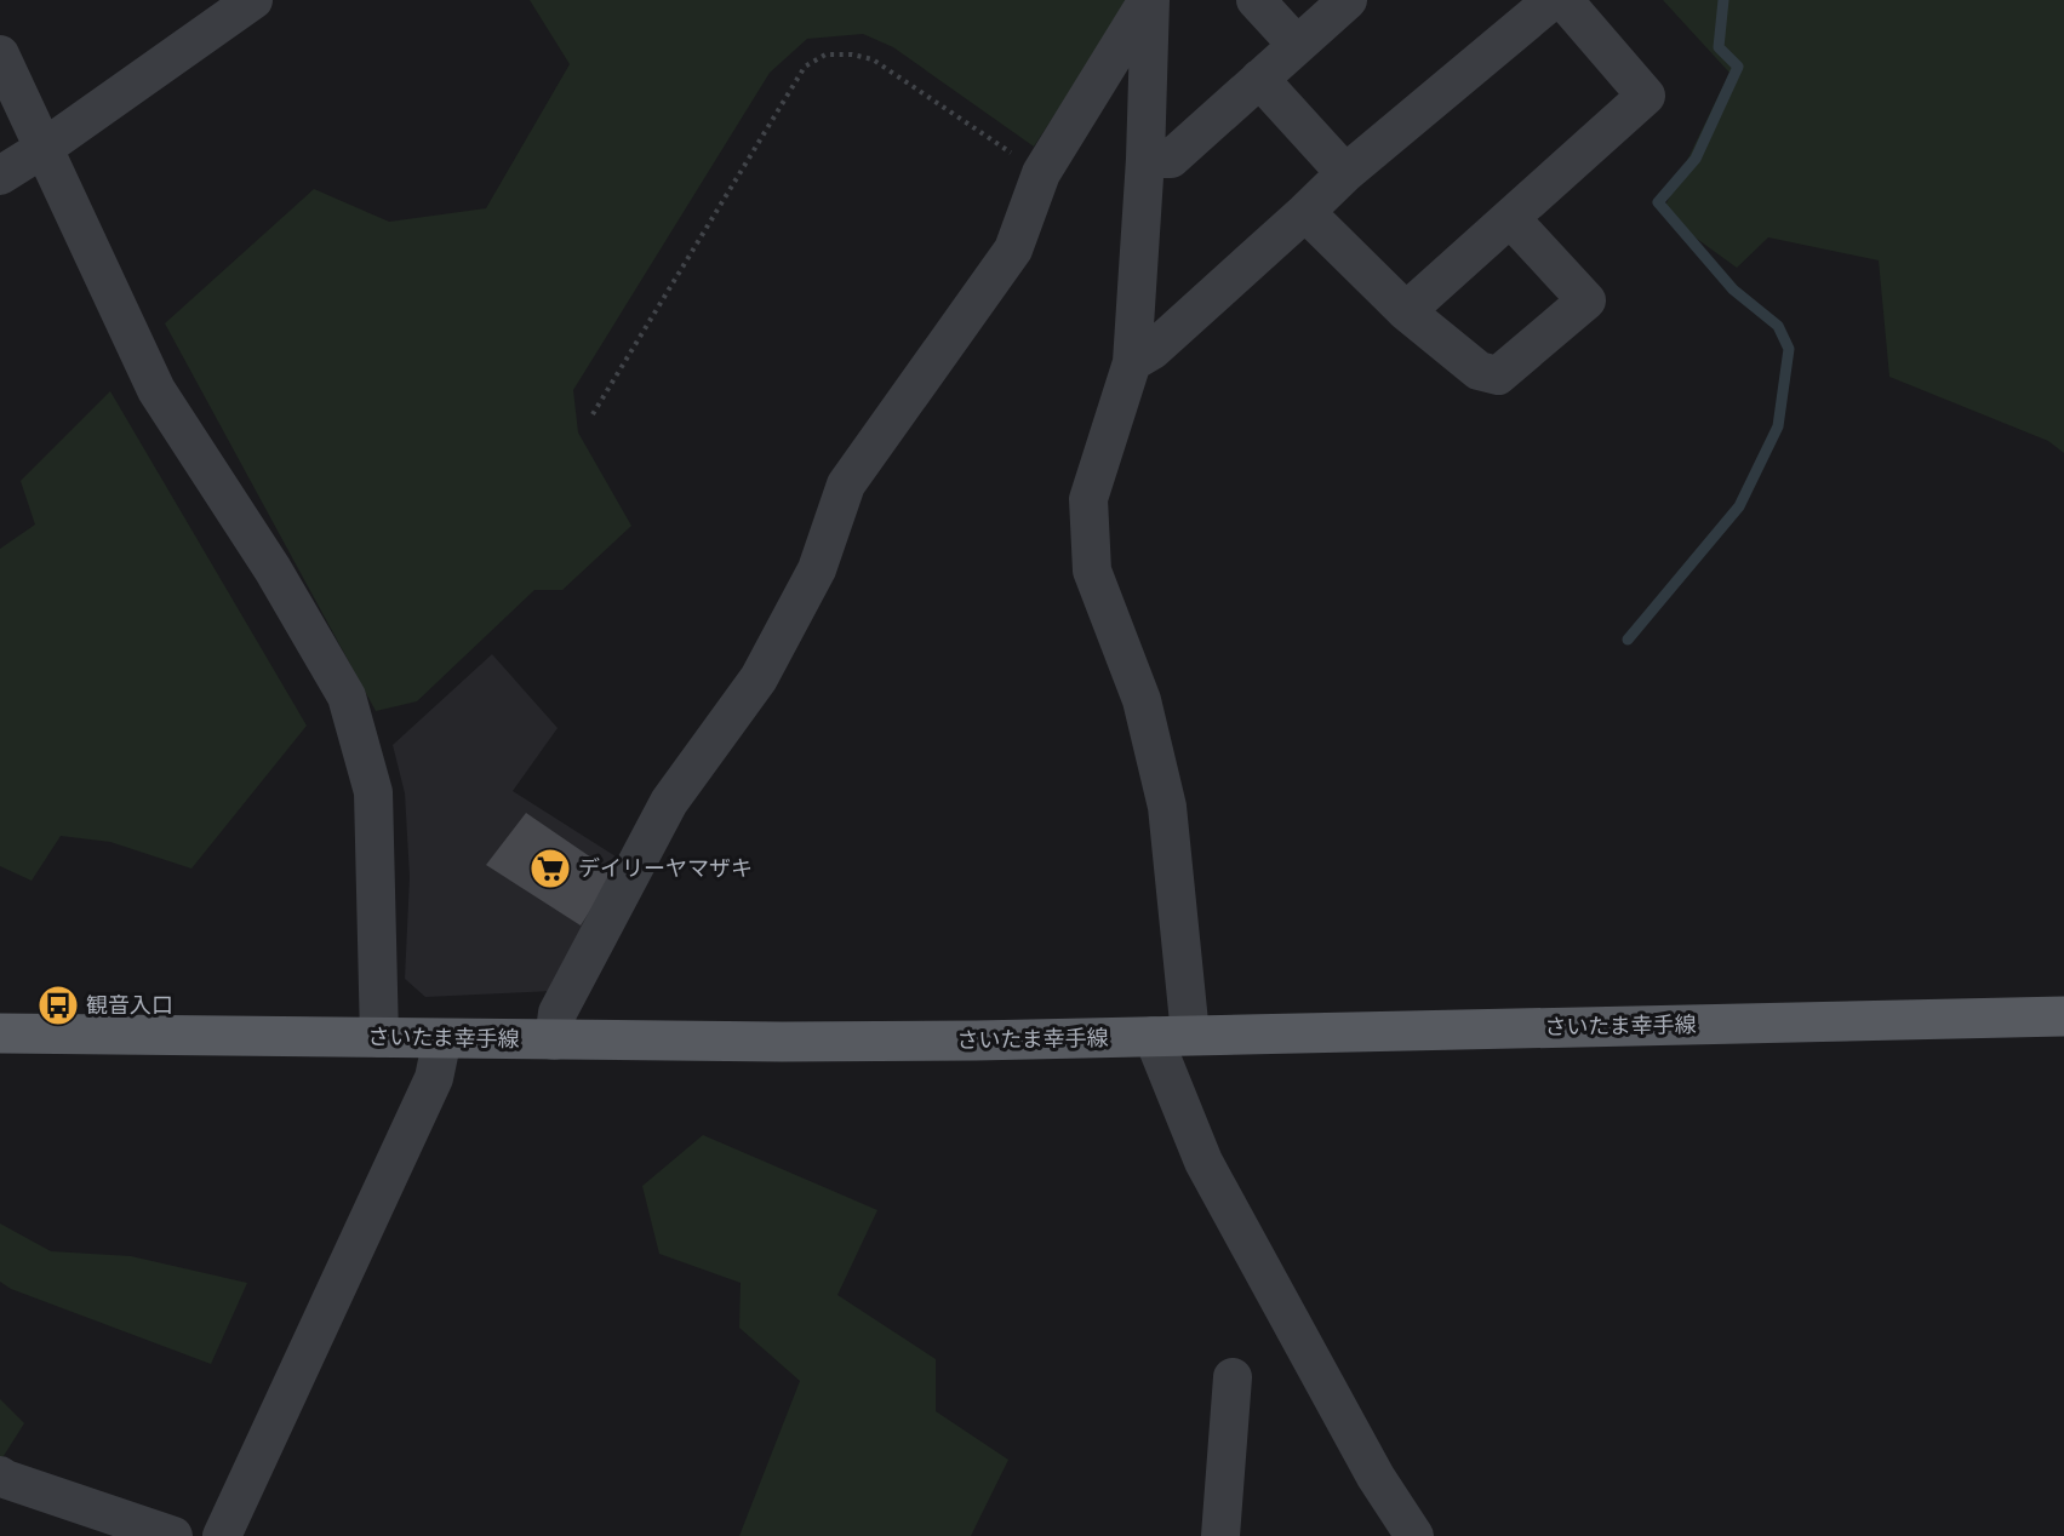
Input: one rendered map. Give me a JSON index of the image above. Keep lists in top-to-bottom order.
{
  "streets": {
    "main road": ["さいたま幸手線"]
  },
  "places": {
    "supermarket": ["デイリーヤマザキ"],
    "bus stop": ["観音入口"]
  }
}
